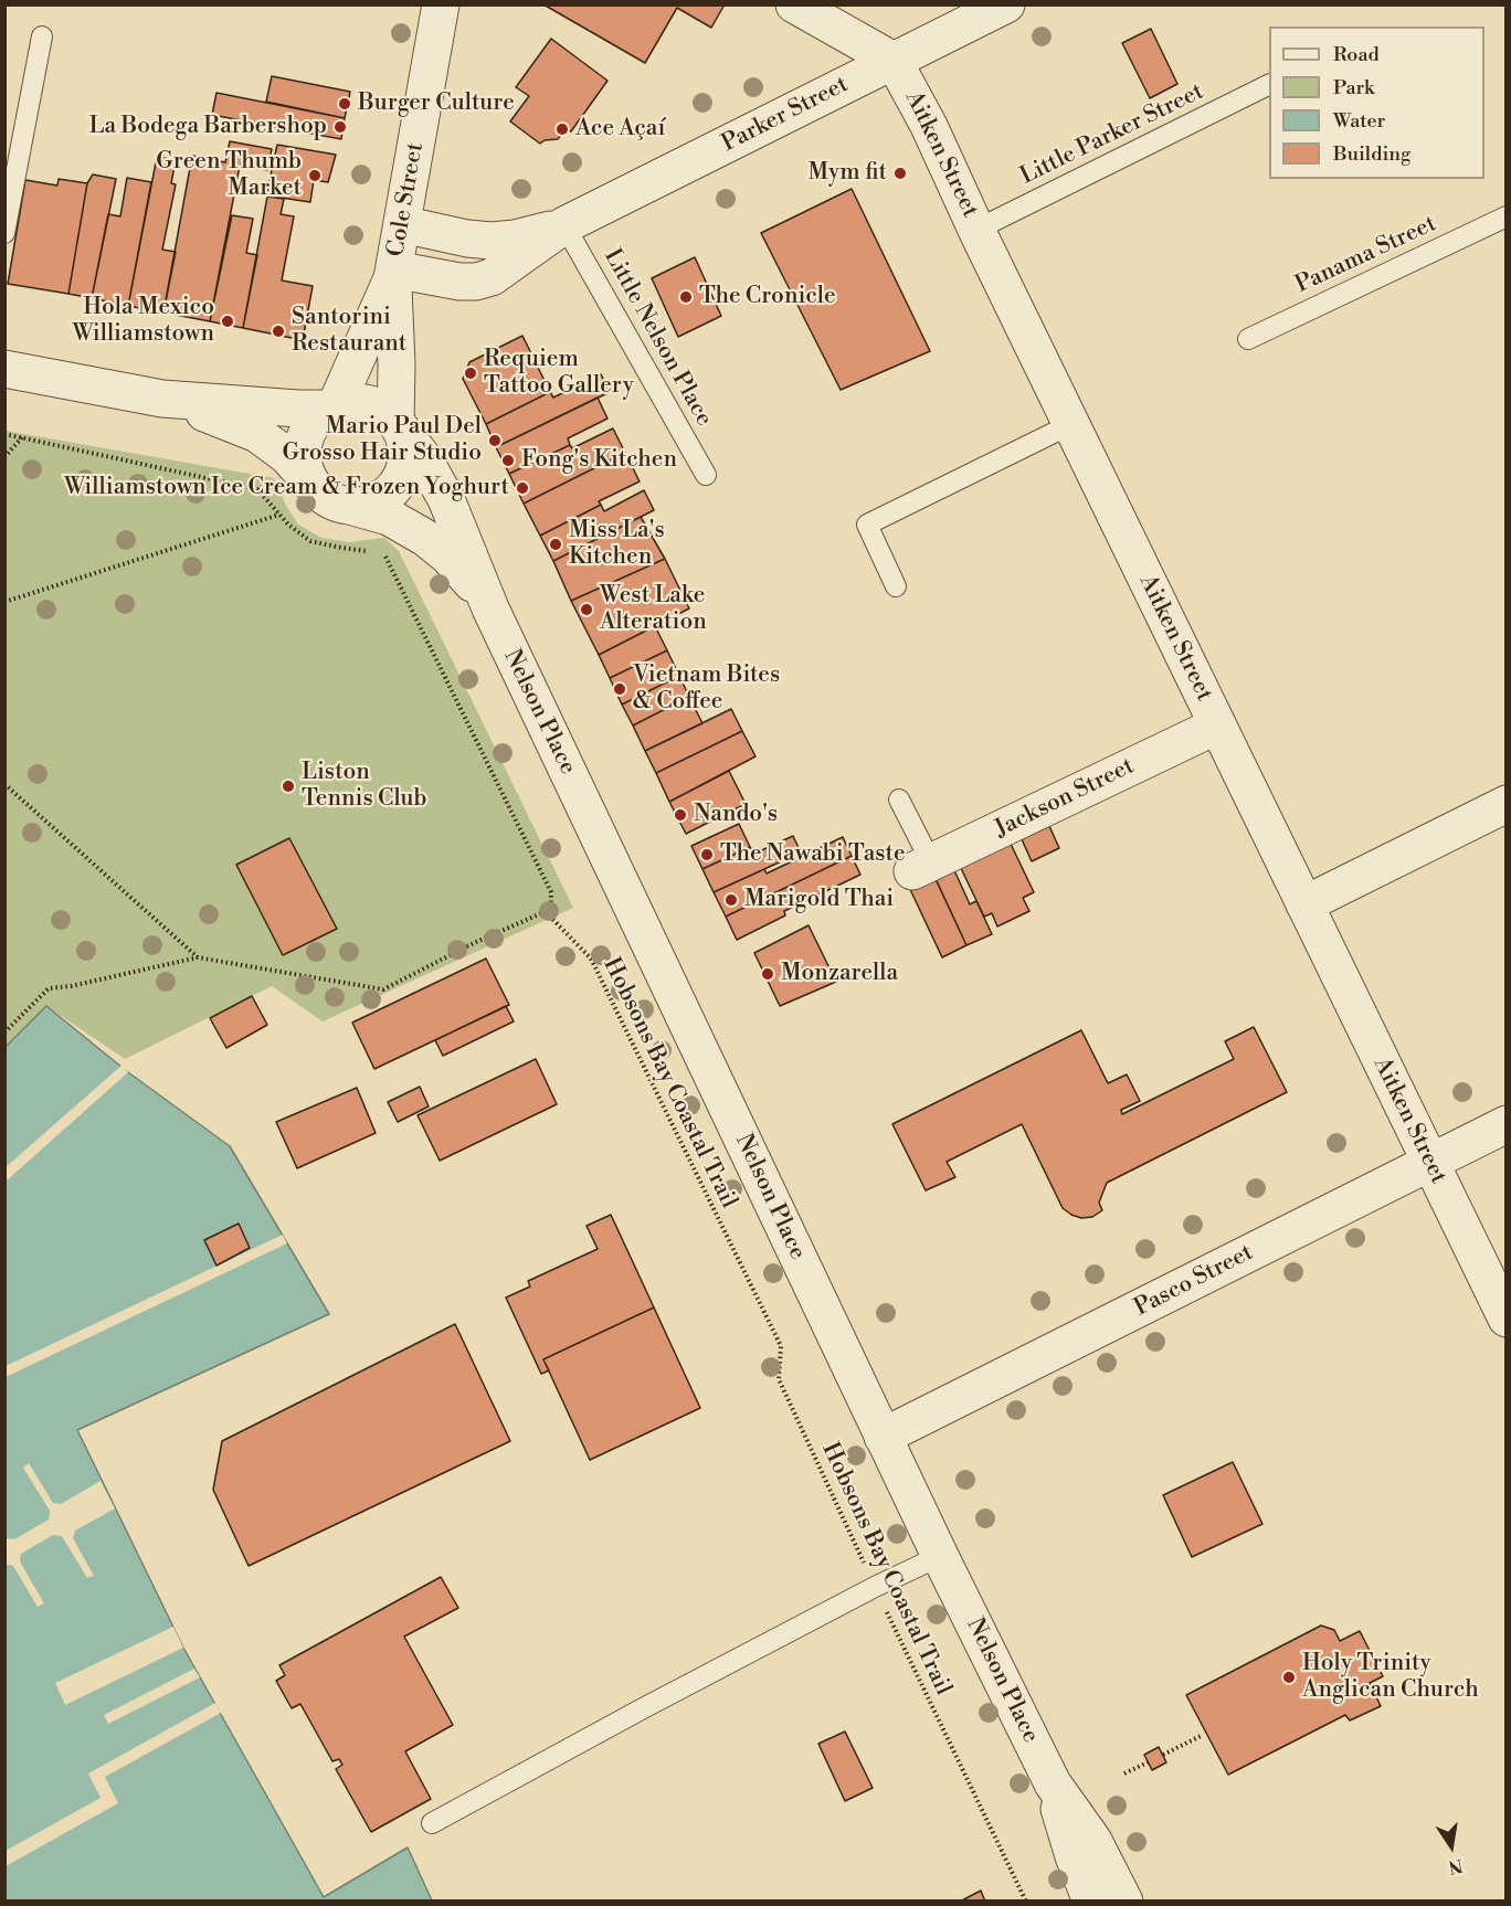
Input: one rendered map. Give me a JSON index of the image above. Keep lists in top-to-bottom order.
{
  "streets": {
    "street": [
      "Parker Street",
      "Aitken Street",
      "Cole Street",
      "Nelson Place",
      "Jackson Street",
      "Pasco Street"
    ],
    "lane": ["Little Parker Street", "Panama Street", "Little Nelson Place"],
    "path": ["Hobsons Bay Coastal Trail"]
  },
  "crossings": [
    ["Parker Street", "Aitken Street"],
    ["Parker Street", "Cole Street"],
    ["Parker Street", "Little Nelson Place"],
    ["Little Parker Street", "Aitken Street"],
    ["Aitken Street", "Jackson Street"],
    ["Aitken Street", "Pasco Street"],
    ["Cole Street", "Nelson Place"],
    ["Nelson Place", "Pasco Street"]
  ],
  "places": [
    "Burger Culture",
    "La Bodega Barbershop",
    "Ace Açaí",
    "Mym fit",
    "Green Thumb Market",
    "The Cronicle",
    "Hola Mexico Williamstown",
    "Santorini Restaurant",
    "Requiem Tattoo Gallery",
    "Mario Paul Del Grosso Hair Studio",
    "Fong's Kitchen",
    "Williamstown Ice Cream & Frozen Yoghurt",
    "Miss La's Kitchen",
    "West Lake Alteration",
    "Vietnam Bites & Coffee",
    "Liston Tennis Club",
    "Nando's",
    "The Nawabi Taste",
    "Marigold Thai",
    "Monzarella",
    "Holy Trinity Anglican Church"
  ],
  "legend": [
    "Road",
    "Park",
    "Water",
    "Building"
  ],
  "north": "bottom"
}
